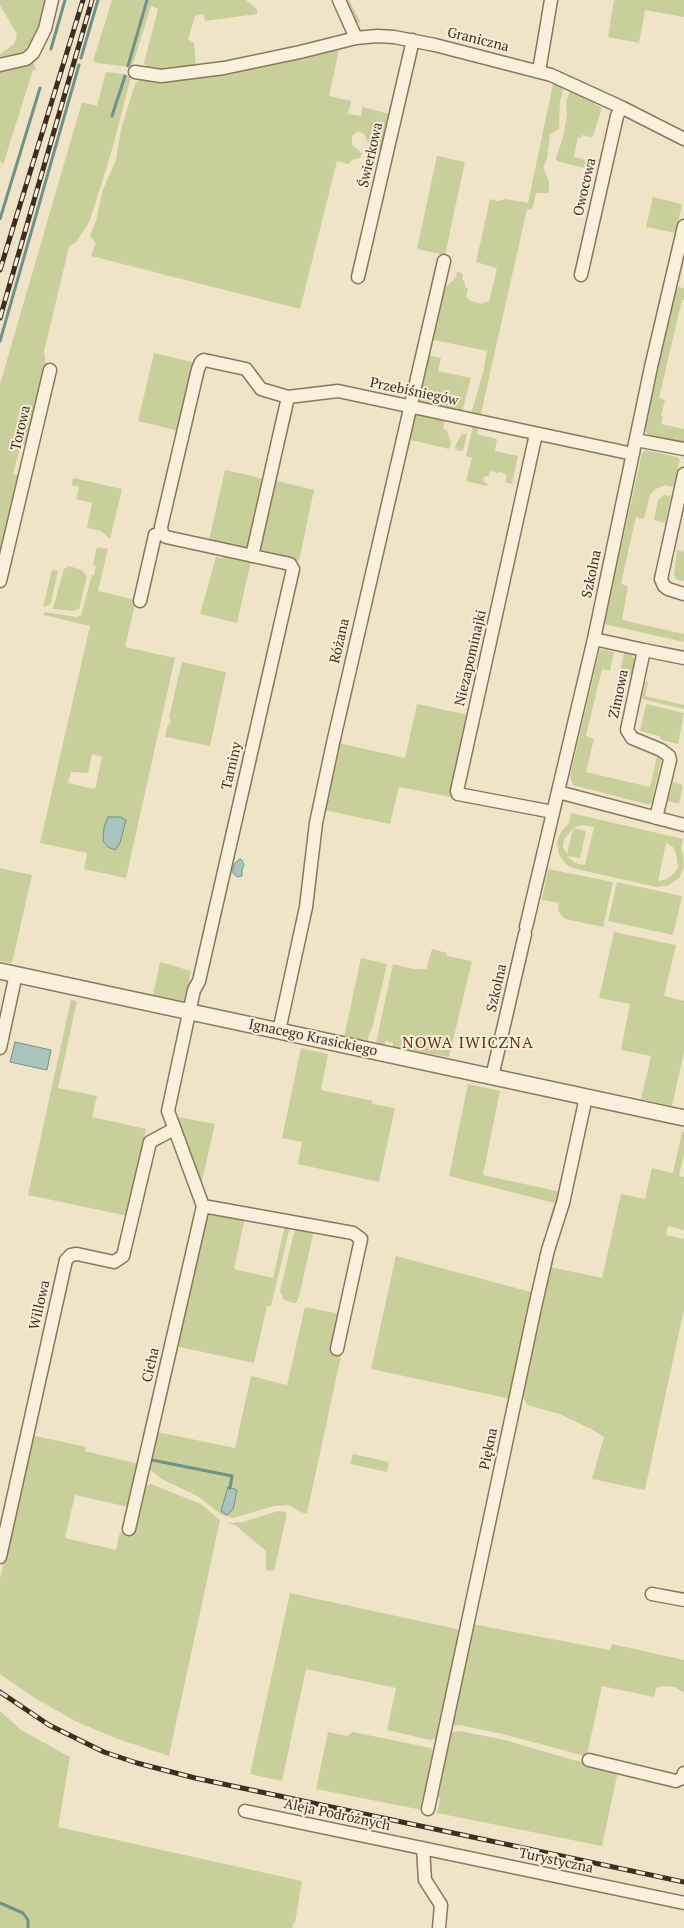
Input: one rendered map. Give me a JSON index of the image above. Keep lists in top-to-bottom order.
{
  "streets": {
    "street": [
      "Graniczna",
      "Świerkowa",
      "Owocowa",
      "Przebiśniegów",
      "Torowa",
      "Szkolna",
      "Różana",
      "Niezapominajki",
      "Zimowa",
      "Tarniny",
      "Ignacego Krasickiego",
      "Willowa",
      "Cicha",
      "Piękna",
      "Aleja Podróżnych",
      "Turystyczna"
    ]
  },
  "crossings": [
    ["Graniczna", "Świerkowa"],
    ["Graniczna", "Owocowa"],
    ["Przebiśniegów", "Szkolna"],
    ["Przebiśniegów", "Różana"],
    ["Przebiśniegów", "Niezapominajki"],
    ["Przebiśniegów", "Tarniny"],
    ["Szkolna", "Niezapominajki"],
    ["Szkolna", "Ignacego Krasickiego"],
    ["Różana", "Ignacego Krasickiego"],
    ["Tarniny", "Ignacego Krasickiego"],
    ["Ignacego Krasickiego", "Piękna"],
    ["Aleja Podróżnych", "Turystyczna"]
  ],
  "districts": ["NOWA IWICZNA"]
}
